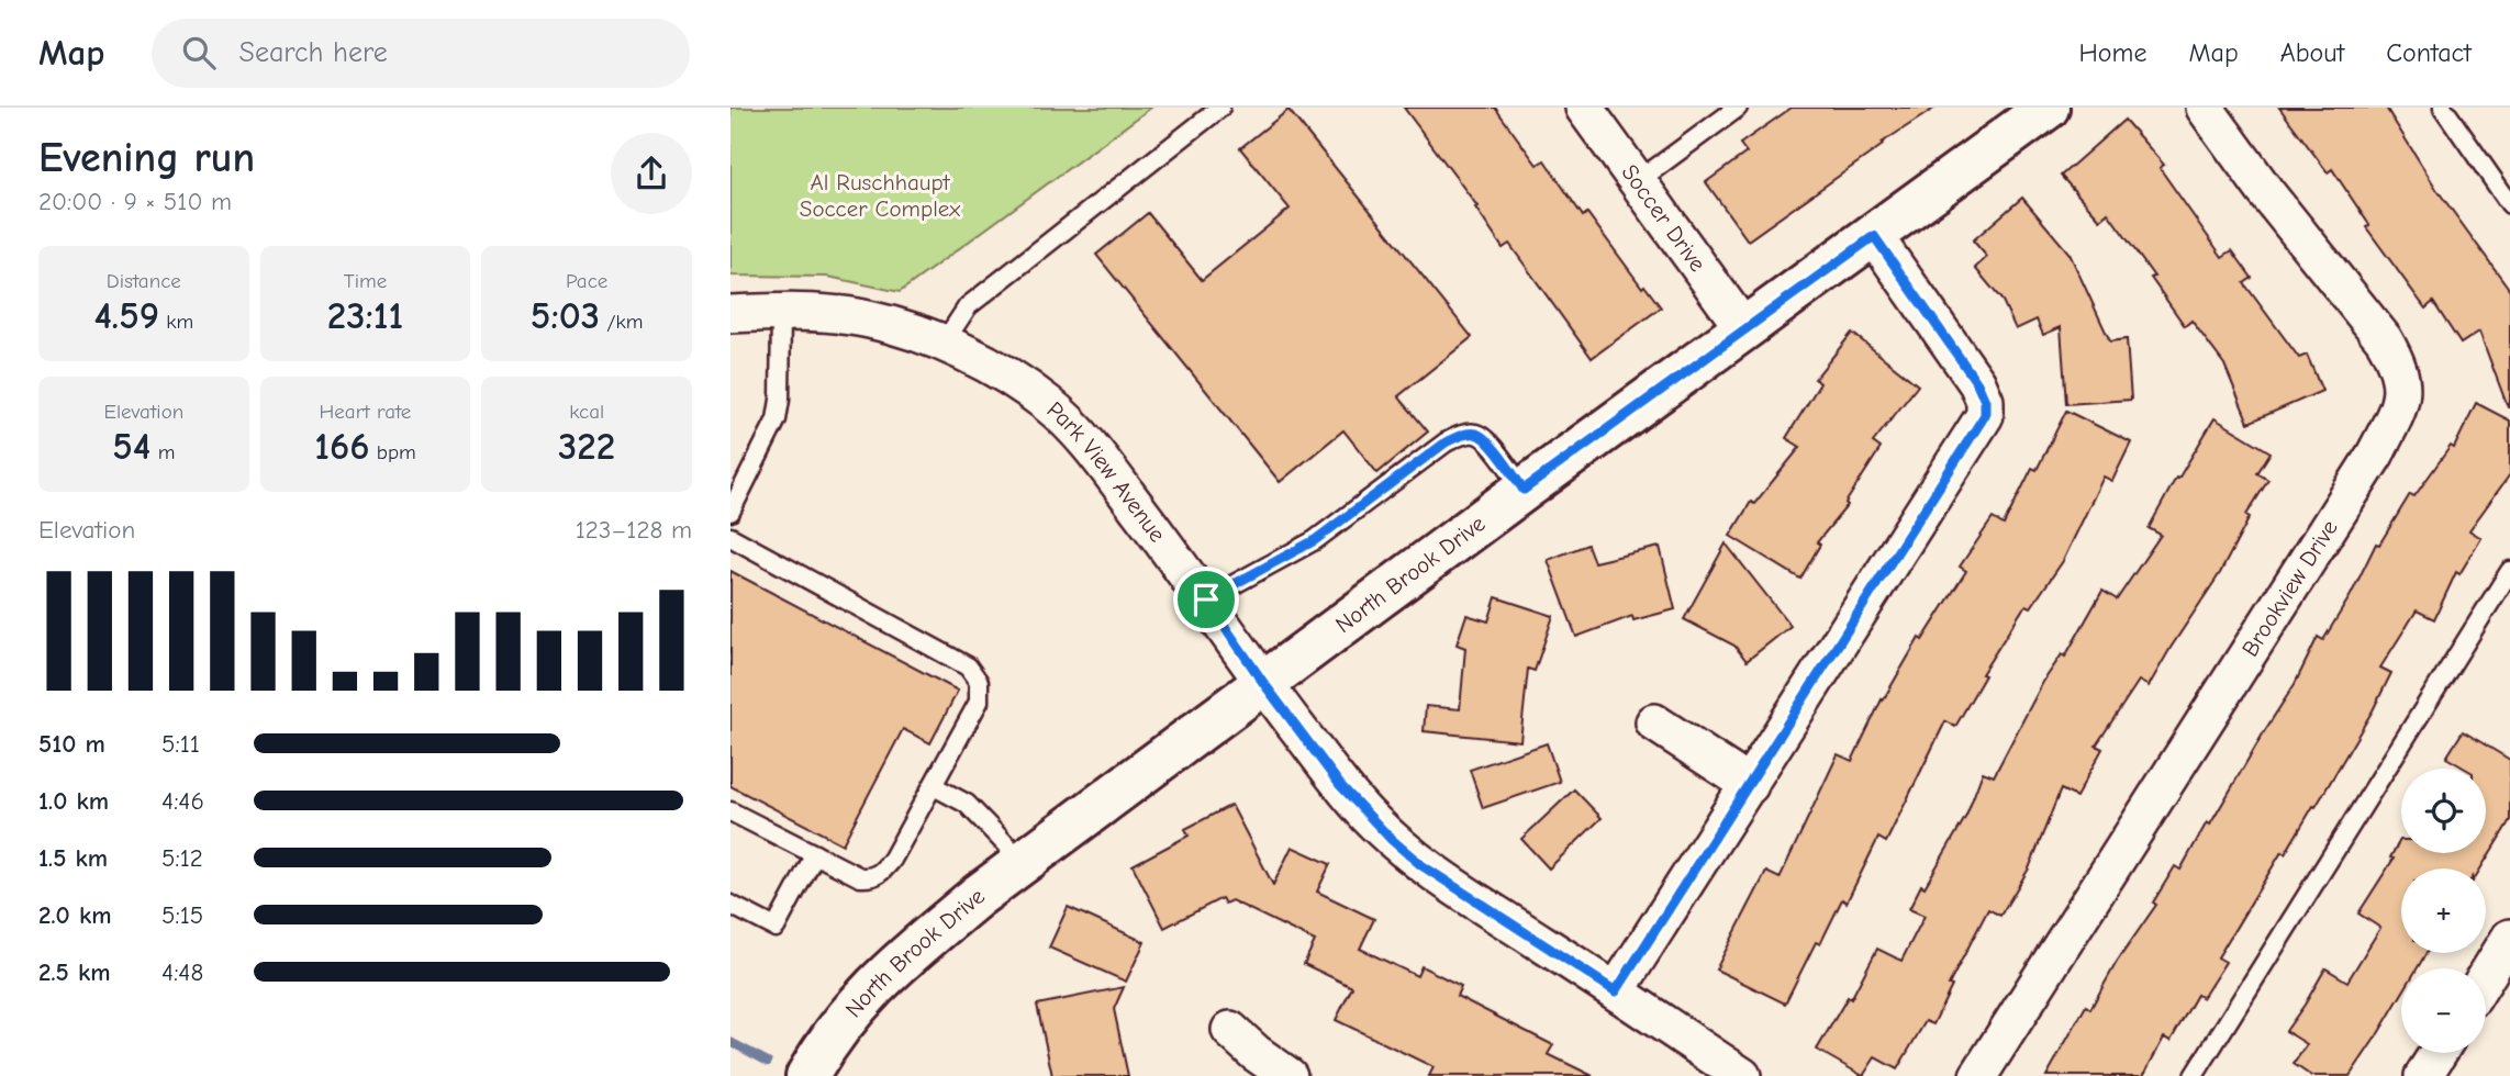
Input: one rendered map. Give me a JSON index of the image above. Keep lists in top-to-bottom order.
{
  "streets": {
    "street": [
      "Soccer Drive",
      "Park View Avenue",
      "North Brook Drive",
      "Brookview Drive"
    ]
  },
  "crossings": [
    ["Soccer Drive", "North Brook Drive"],
    ["Park View Avenue", "North Brook Drive"]
  ],
  "parks": ["Al Ruschhaupt Soccer Complex"],
  "page": {
    "header": "Map",
    "search": "Search here",
    "nav": [
      "Home",
      "Map",
      "About",
      "Contact"
    ],
    "heading": ["Evening run", "20:00 · 9 × 510 m"],
    "stats": [
      ["Distance", "4.59 km"],
      ["Time", "23:11"],
      ["Pace", "5:03 /km"],
      ["Elevation", "54 m"],
      ["Heart rate", "166 bpm"],
      ["kcal", "322"]
    ],
    "chart": ["Elevation", "123–128 m"],
    "list": [
      {
        "name": "510 m",
        "note": "5:11"
      },
      {
        "name": "1.0 km",
        "note": "4:46"
      },
      {
        "name": "1.5 km",
        "note": "5:12"
      },
      {
        "name": "2.0 km",
        "note": "5:15"
      },
      {
        "name": "2.5 km",
        "note": "4:48"
      }
    ],
    "map_buttons": ["+", "−"]
  }
}
